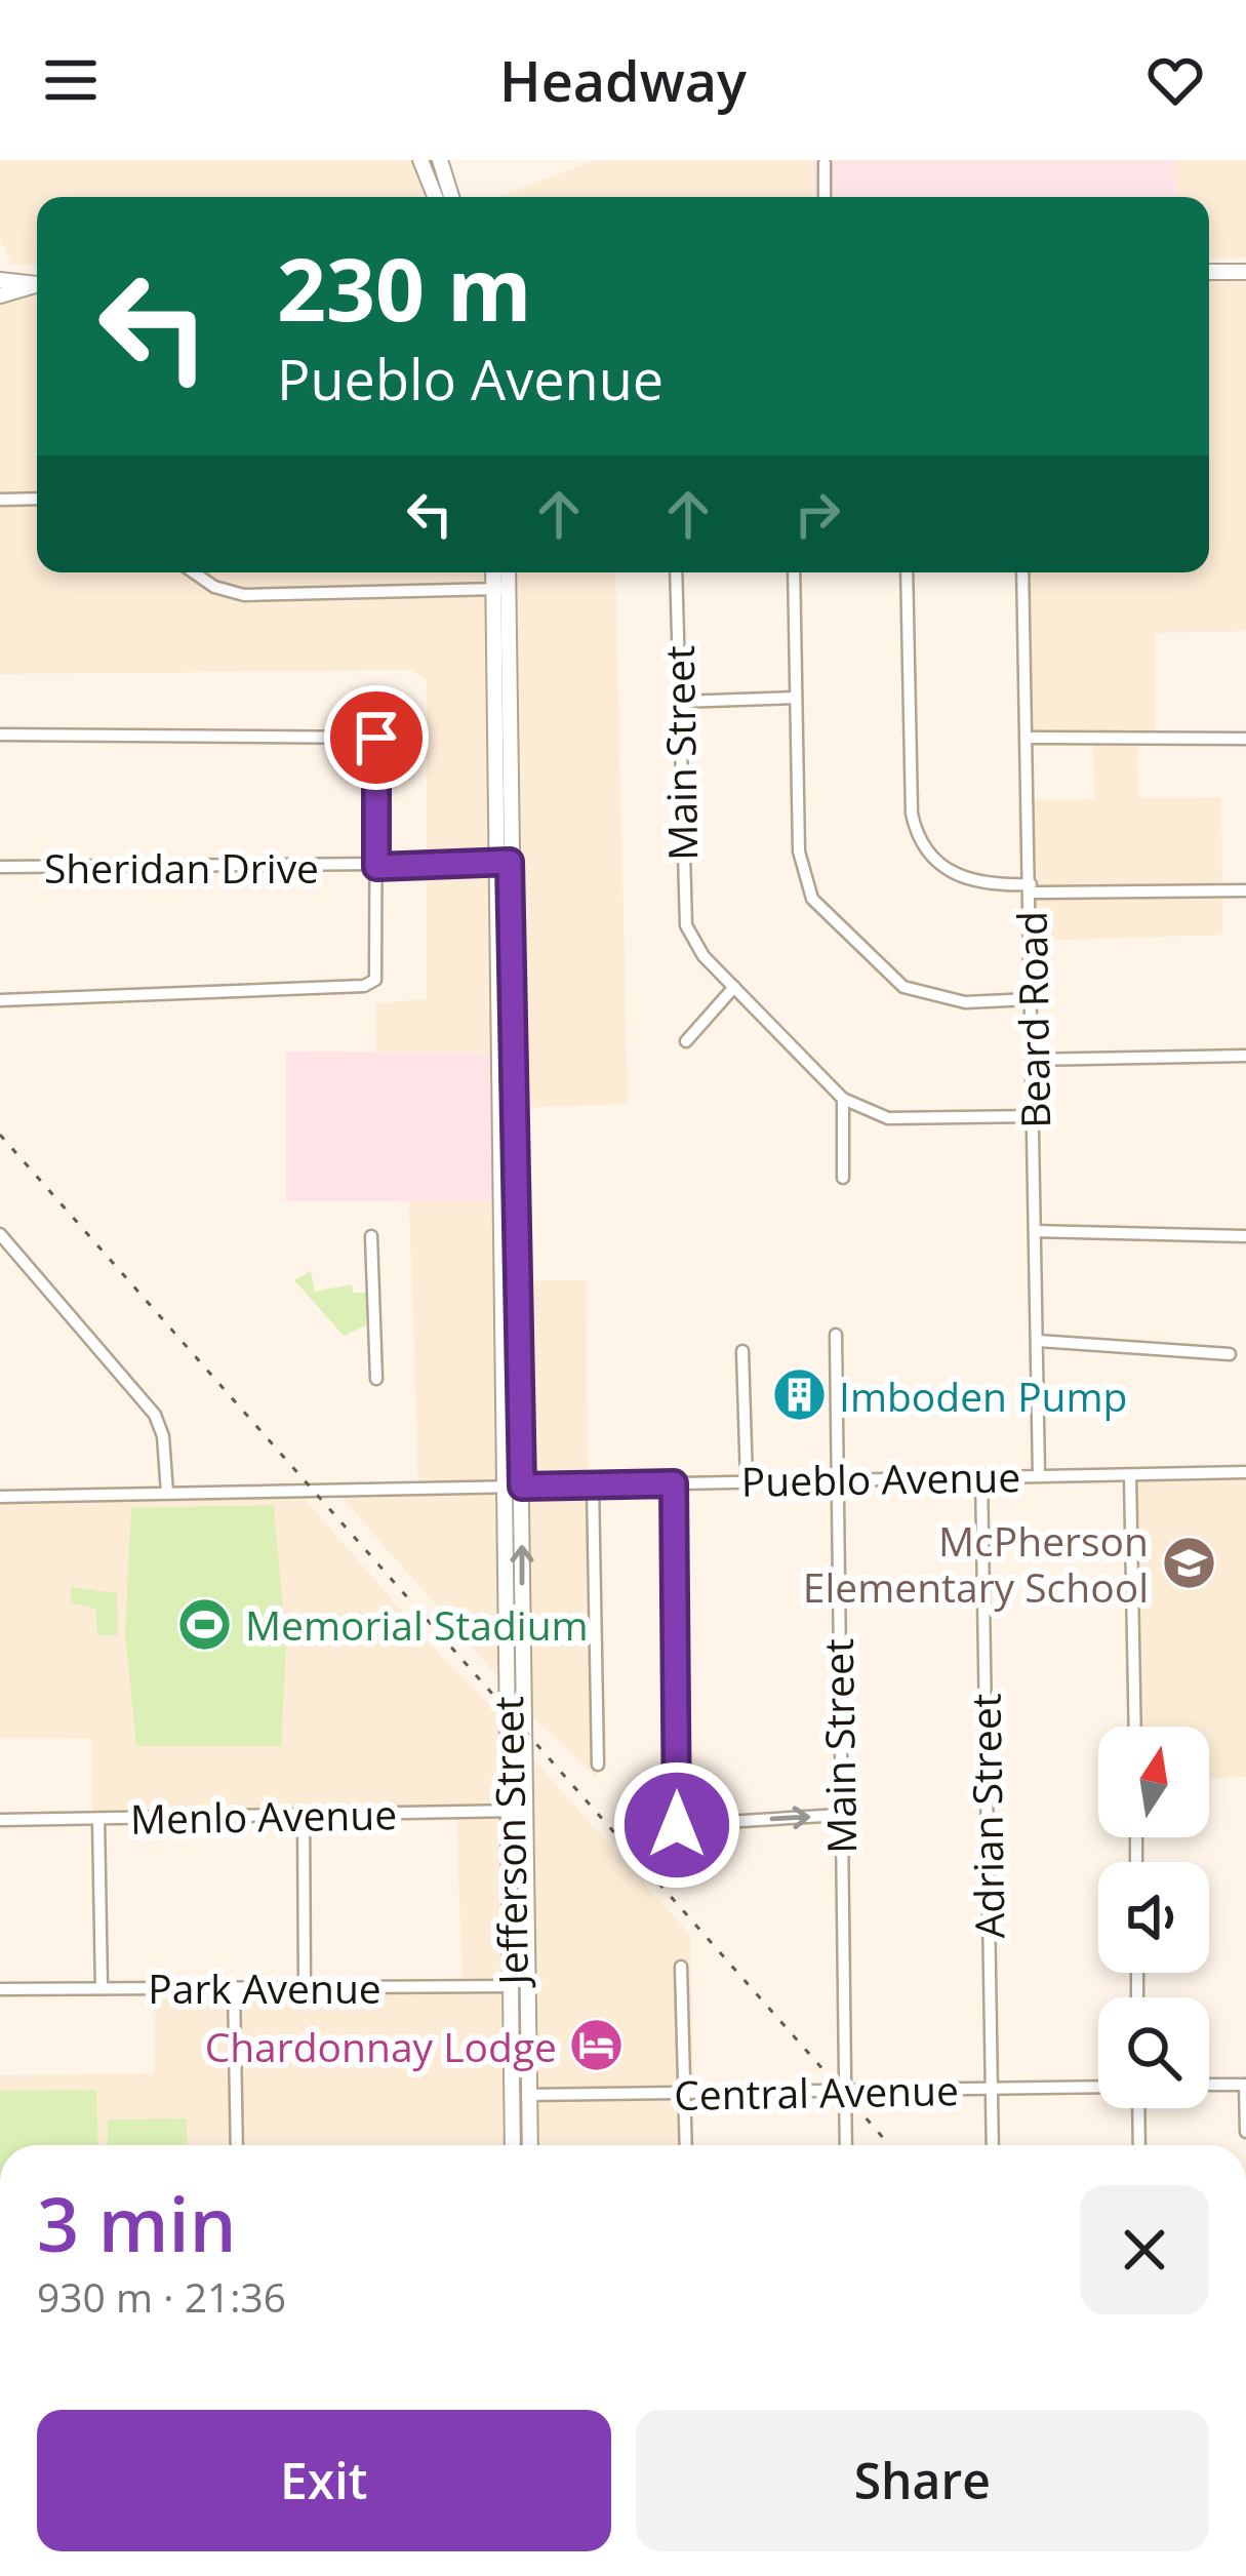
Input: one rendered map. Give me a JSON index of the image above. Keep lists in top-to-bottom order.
{
  "streets": {
    "main road": ["Jefferson Street"],
    "street": [
      "Main Street",
      "Sheridan Drive",
      "Beard Road",
      "Pueblo Avenue",
      "Menlo Avenue",
      "Adrian Street",
      "Park Avenue",
      "Central Avenue"
    ]
  },
  "crossings": [
    ["Main Street", "Pueblo Avenue"],
    ["Main Street", "Central Avenue"],
    ["Sheridan Drive", "Jefferson Street"],
    ["Beard Road", "Pueblo Avenue"],
    ["Pueblo Avenue", "Adrian Street"],
    ["Pueblo Avenue", "Jefferson Street"],
    ["Menlo Avenue", "Jefferson Street"],
    ["Adrian Street", "Central Avenue"],
    ["Jefferson Street", "Park Avenue"],
    ["Jefferson Street", "Central Avenue"]
  ],
  "places": {
    "building": ["Imboden Pump"],
    "school or university": ["McPherson Elementary School"],
    "sports": ["Memorial Stadium"],
    "hotel": ["Chardonnay Lodge"]
  },
  "north": "top",
  "page": {
    "header": "Headway",
    "turn": ["230 m", "Pueblo Avenue"],
    "heading": ["3 min", "930 m · 21:36"],
    "buttons": ["Exit", "Share"]
  }
}
